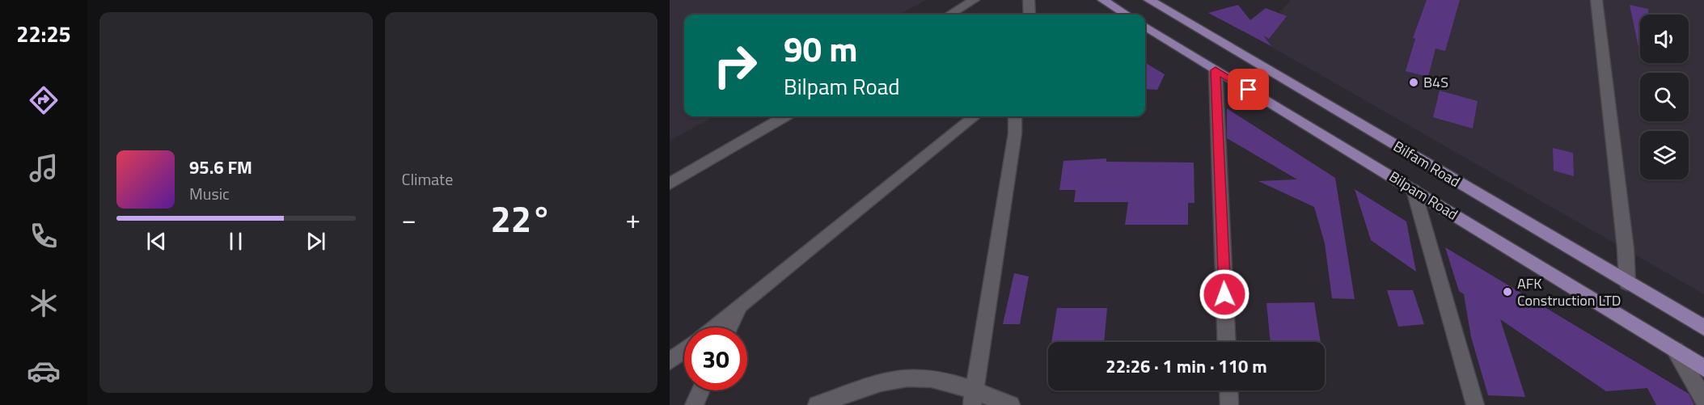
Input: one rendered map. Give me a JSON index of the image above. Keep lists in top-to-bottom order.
{
  "streets": {
    "main road": ["Bilfam Road", "Bilpam Road"]
  },
  "places": ["B4S", "AFK Construction LTD"],
  "page": {
    "tabs": "22:25",
    "tile": "Climate",
    "turn": ["90 m", "Bilpam Road"],
    "song": ["95.6 FM", "Music"],
    "heat": ["−", "22°", "+"],
    "limit": "30",
    "trip": "22:26 · 1 min · 110 m"
  }
}
